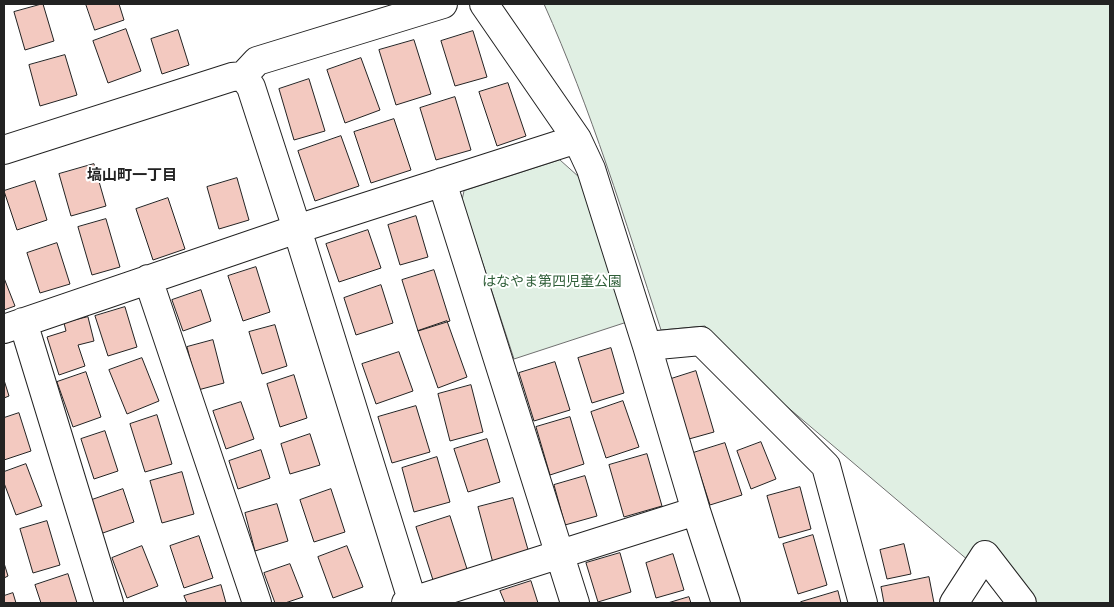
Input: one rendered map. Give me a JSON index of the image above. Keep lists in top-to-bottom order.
{
  "districts": ["塙山町一丁目"],
  "parks": ["はなやま第四児童公園"]
}
